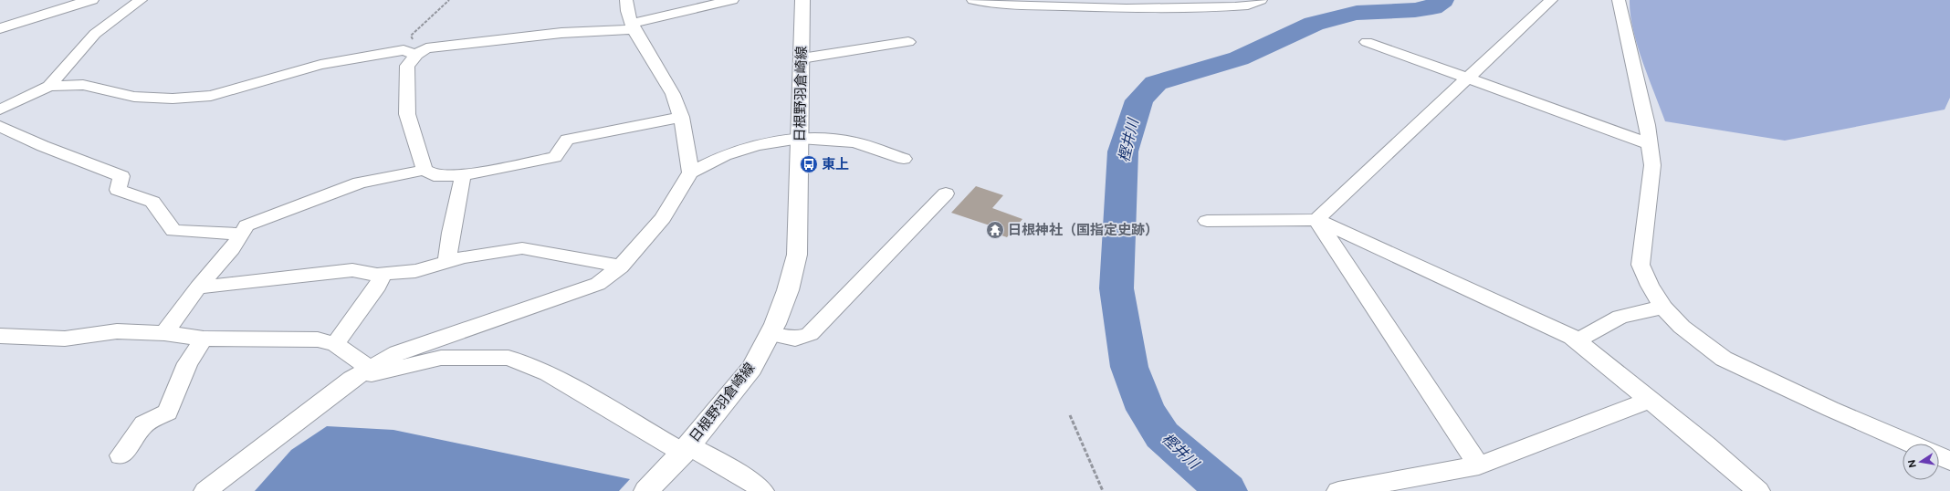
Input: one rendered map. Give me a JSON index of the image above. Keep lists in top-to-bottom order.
{
  "streets": {
    "main road": ["日根野羽倉崎線"]
  },
  "water": ["樫井川"],
  "places": {
    "bus stop": ["東上"],
    "temple": ["日根神社（国指定史跡）"]
  },
  "north": "left"
}
